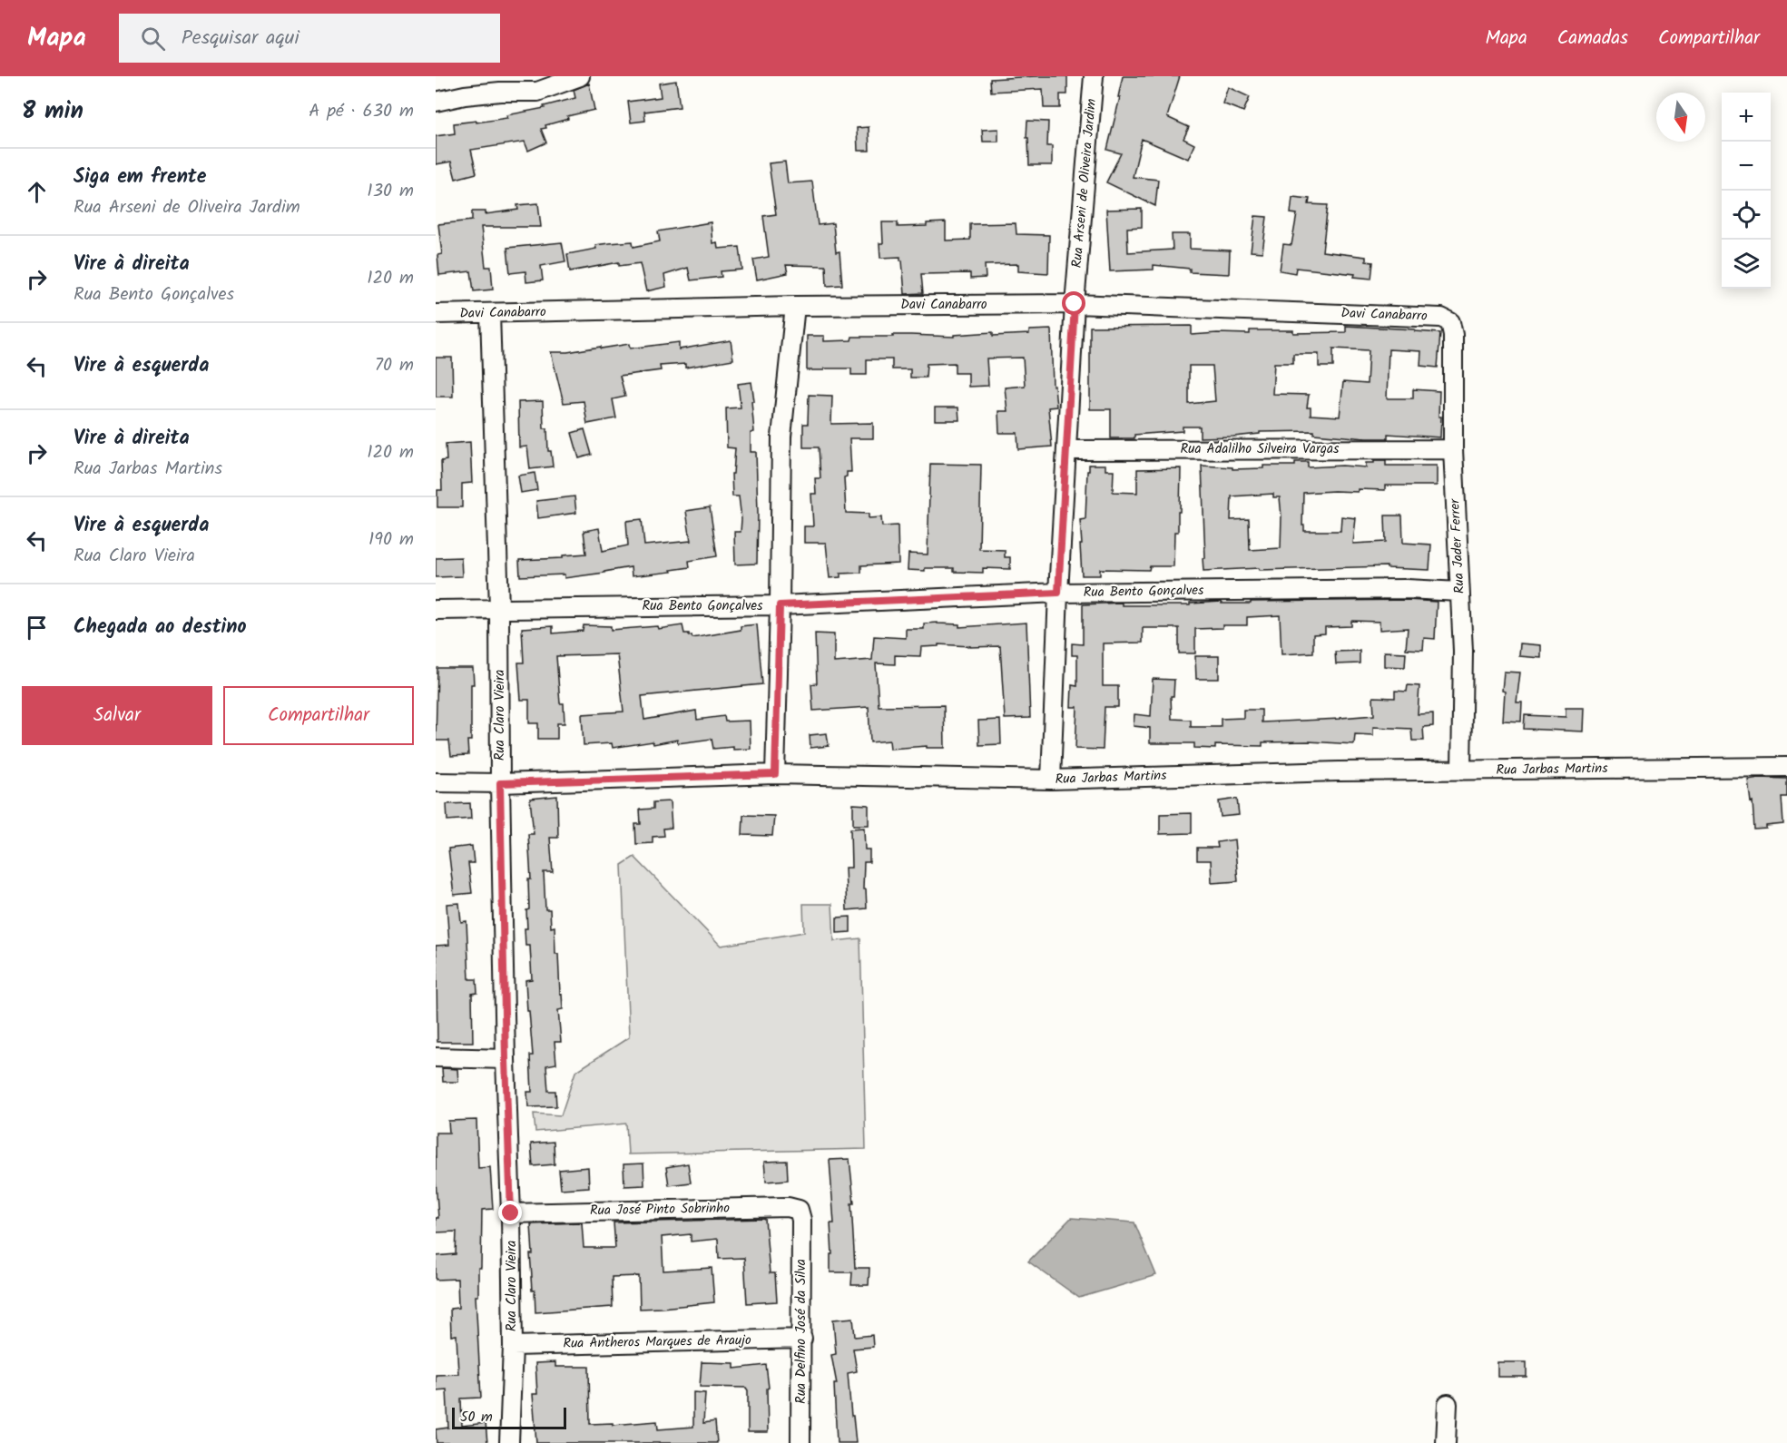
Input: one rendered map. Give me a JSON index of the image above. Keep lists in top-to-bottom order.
{
  "streets": {
    "street": [
      "Rua Arseni de Oliveira Jardim",
      "Davi Canabarro",
      "Rua Adalilho Silveira Vargas",
      "Rua Jader Ferrer",
      "Rua Bento Gonçalves",
      "Rua Claro Vieira",
      "Rua Jarbas Martins",
      "Rua José Pinto Sobrinho",
      "Rua Delfino José da Silva",
      "Rua Antheros Marques de Araujo"
    ]
  },
  "crossings": [
    ["Rua Arseni de Oliveira Jardim", "Davi Canabarro"],
    ["Rua Arseni de Oliveira Jardim", "Rua Adalilho Silveira Vargas"],
    ["Rua Arseni de Oliveira Jardim", "Rua Bento Gonçalves"],
    ["Rua Arseni de Oliveira Jardim", "Rua Jarbas Martins"],
    ["Davi Canabarro", "Rua Jader Ferrer"],
    ["Davi Canabarro", "Rua Claro Vieira"],
    ["Rua Adalilho Silveira Vargas", "Rua Jader Ferrer"],
    ["Rua Jader Ferrer", "Rua Bento Gonçalves"],
    ["Rua Jader Ferrer", "Rua Jarbas Martins"],
    ["Rua Bento Gonçalves", "Rua Claro Vieira"],
    ["Rua Claro Vieira", "Rua Jarbas Martins"],
    ["Rua Claro Vieira", "Rua José Pinto Sobrinho"],
    ["Rua Claro Vieira", "Rua Antheros Marques de Araujo"],
    ["Rua José Pinto Sobrinho", "Rua Delfino José da Silva"],
    ["Rua Delfino José da Silva", "Rua Antheros Marques de Araujo"]
  ],
  "scale_bar": "50 m",
  "north": "bottom",
  "page": {
    "header": "Mapa",
    "search": "Pesquisar aqui",
    "nav": ["Mapa", "Camadas", "Compartilhar"],
    "heading": ["8 min", "A pé · 630 m"],
    "map_buttons": ["+", "−"],
    "list": [
      ["Siga em frente", "Rua Arseni de Oliveira Jardim", "130 m"],
      ["Vire à direita", "Rua Bento Gonçalves", "120 m"],
      ["Vire à esquerda", "70 m"],
      ["Vire à direita", "Rua Jarbas Martins", "120 m"],
      ["Vire à esquerda", "Rua Claro Vieira", "190 m"],
      "Chegada ao destino"
    ],
    "buttons": ["Salvar", "Compartilhar"],
    "scale": "50 m"
  }
}
